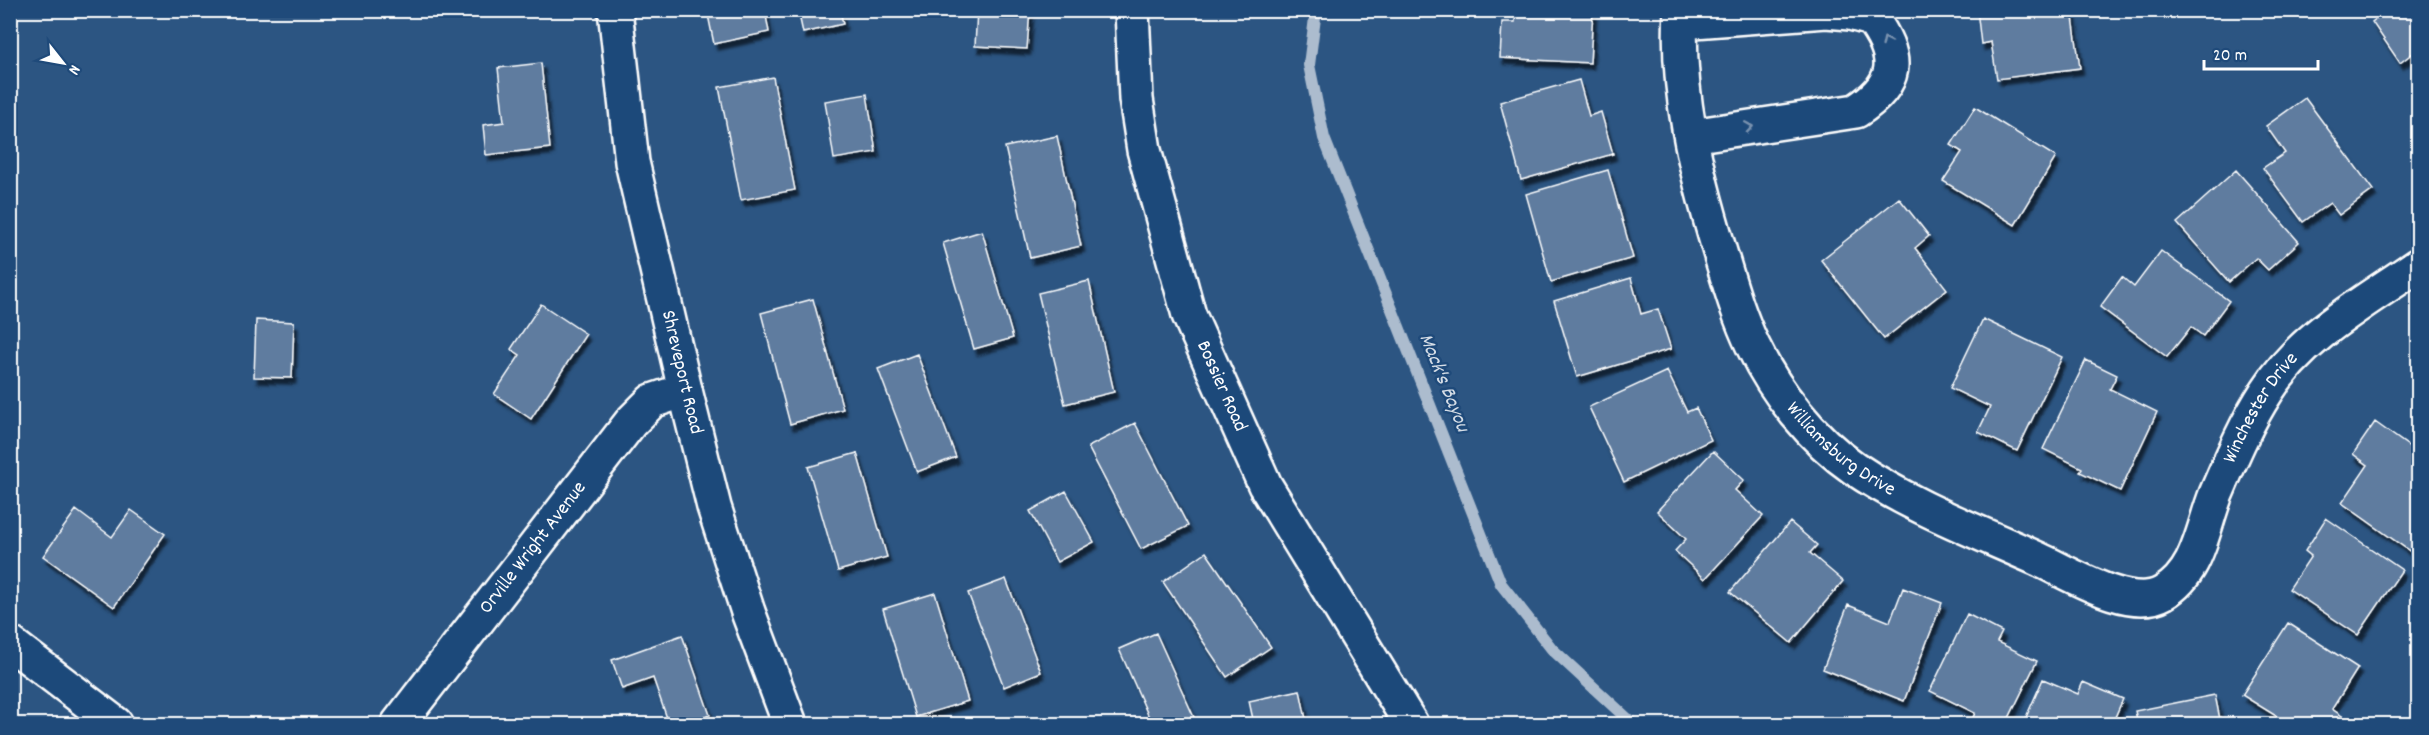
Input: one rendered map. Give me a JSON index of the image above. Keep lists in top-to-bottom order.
{
  "streets": {
    "street": [
      "Shreveport Road",
      "Bossier Road",
      "Winchester Drive",
      "Williamsburg Drive",
      "Orville Wright Avenue"
    ]
  },
  "crossings": [
    ["Shreveport Road", "Orville Wright Avenue"],
    ["Winchester Drive", "Williamsburg Drive"]
  ],
  "water": ["Mack's Bayou"],
  "scale_bar": "20 m",
  "north": "bottom right"
}
